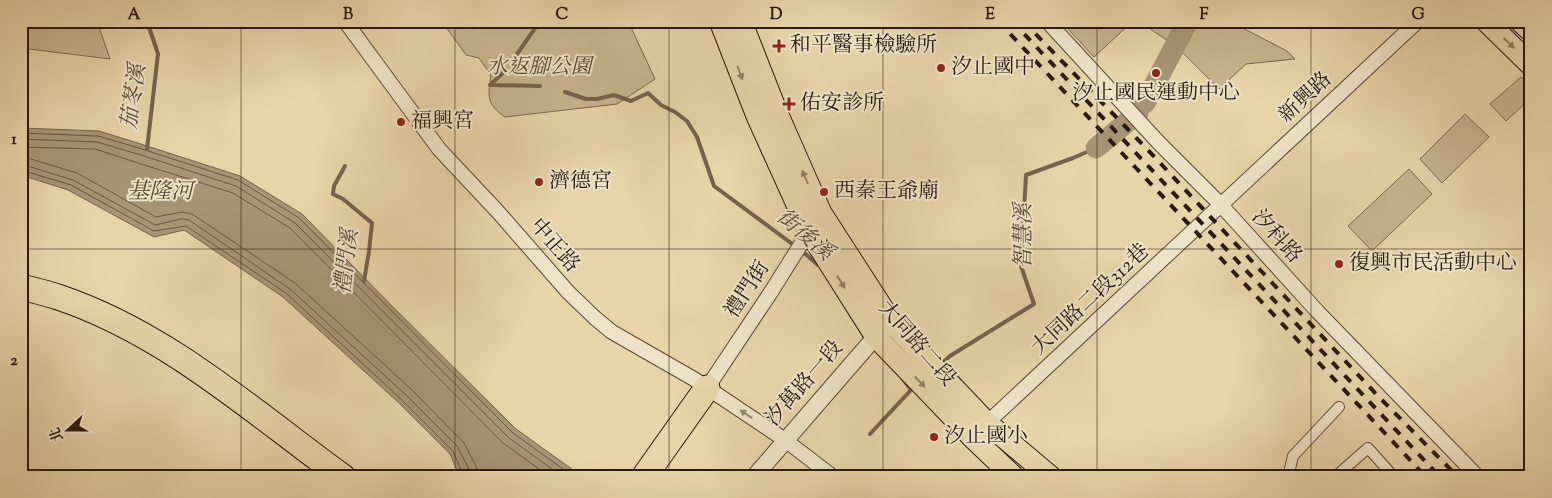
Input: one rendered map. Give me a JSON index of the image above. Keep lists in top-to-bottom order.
{
  "streets": {
    "main road": ["大同路二段"],
    "street": [
      "新興路",
      "汐科路",
      "中正路",
      "禮門街",
      "大同路二段312巷",
      "汐萬路一段"
    ]
  },
  "crossings": [
    ["新興路", "汐科路"],
    ["新興路", "大同路二段312巷"],
    ["汐科路", "大同路二段312巷"],
    ["中正路", "禮門街"],
    ["中正路", "汐萬路一段"],
    ["禮門街", "大同路二段"],
    ["大同路二段312巷", "大同路二段"],
    ["大同路二段", "汐萬路一段"]
  ],
  "water": [
    "茄苳溪",
    "基隆河",
    "街後溪",
    "智慧溪",
    "禮門溪"
  ],
  "parks": ["水返腳公園"],
  "places": {
    "health": ["和平醫事檢驗所", "佑安診所"],
    "other": [
      "汐止國中",
      "汐止國民運動中心",
      "福興宮",
      "濟德宮",
      "西秦王爺廟",
      "復興市民活動中心",
      "汐止國小"
    ]
  },
  "north": "left",
  "grid": {
    "columns": [
      "A",
      "B",
      "C",
      "D",
      "E",
      "F",
      "G"
    ],
    "rows": ["1", "2"]
  }
}
